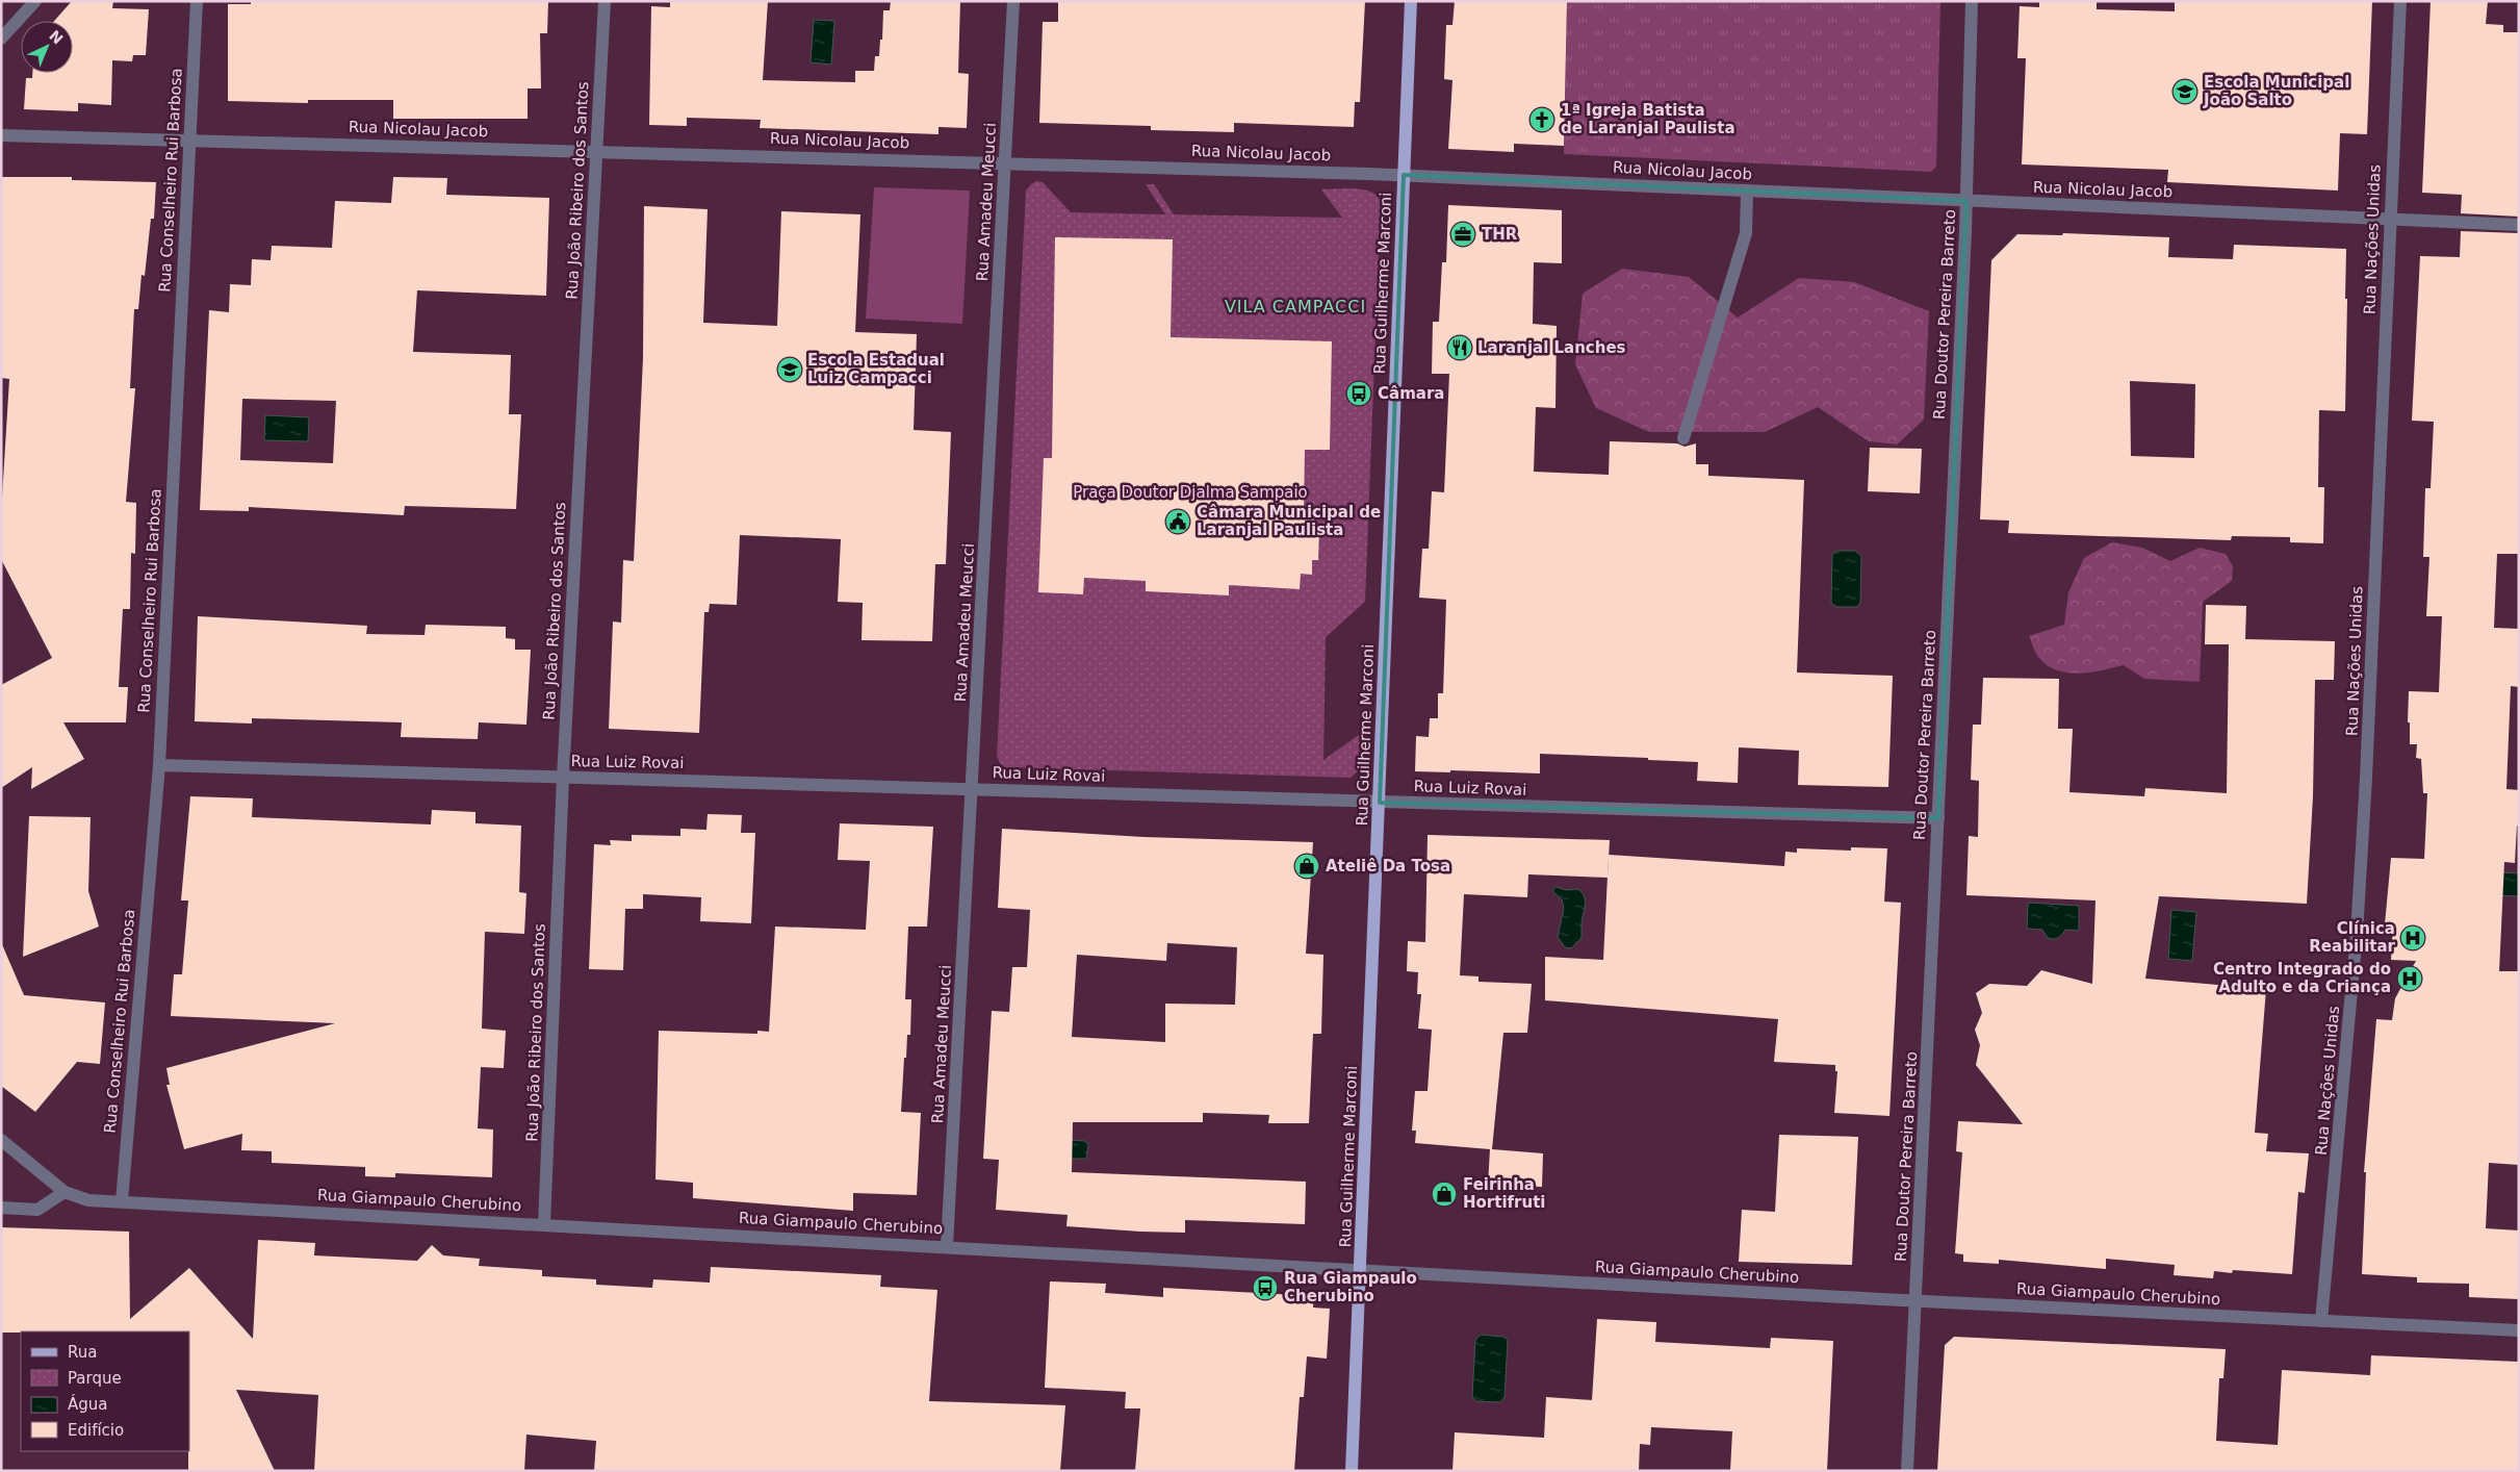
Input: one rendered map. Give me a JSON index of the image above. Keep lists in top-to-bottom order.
{
  "streets": {
    "main road": ["Rua Guilherme Marconi"],
    "street": [
      "Rua Nicolau Jacob",
      "Rua Conselheiro Rui Barbosa",
      "Rua João Ribeiro dos Santos",
      "Rua Amadeu Meucci",
      "Rua Nações Unidas",
      "Rua Doutor Pereira Barreto",
      "Rua Luiz Rovai",
      "Rua Giampaulo Cherubino"
    ]
  },
  "crossings": [
    ["Rua Nicolau Jacob", "Rua Conselheiro Rui Barbosa"],
    ["Rua Nicolau Jacob", "Rua João Ribeiro dos Santos"],
    ["Rua Nicolau Jacob", "Rua Amadeu Meucci"],
    ["Rua Nicolau Jacob", "Rua Nações Unidas"],
    ["Rua Nicolau Jacob", "Rua Guilherme Marconi"],
    ["Rua Nicolau Jacob", "Rua Doutor Pereira Barreto"],
    ["Rua Conselheiro Rui Barbosa", "Rua Luiz Rovai"],
    ["Rua Conselheiro Rui Barbosa", "Rua Giampaulo Cherubino"],
    ["Rua João Ribeiro dos Santos", "Rua Luiz Rovai"],
    ["Rua João Ribeiro dos Santos", "Rua Giampaulo Cherubino"],
    ["Rua Amadeu Meucci", "Rua Luiz Rovai"],
    ["Rua Amadeu Meucci", "Rua Giampaulo Cherubino"],
    ["Rua Nações Unidas", "Rua Giampaulo Cherubino"],
    ["Rua Guilherme Marconi", "Rua Luiz Rovai"],
    ["Rua Guilherme Marconi", "Rua Giampaulo Cherubino"],
    ["Rua Doutor Pereira Barreto", "Rua Luiz Rovai"],
    ["Rua Doutor Pereira Barreto", "Rua Giampaulo Cherubino"]
  ],
  "districts": ["VILA CAMPACCI"],
  "parks": ["Praça Doutor Djalma Sampaio"],
  "places": {
    "school or university": ["Escola Municipal João Salto", "Escola Estadual Luiz Campacci"],
    "church": ["1ª Igreja Batista de Laranjal Paulista"],
    "office": ["THR"],
    "restaurant": ["Laranjal Lanches"],
    "bus stop": ["Câmara", "Rua Giampaulo Cherubino"],
    "public building": ["Câmara Municipal de Laranjal Paulista"],
    "shop": ["Ateliê Da Tosa", "Feirinha Hortifruti"],
    "hospital": ["Clínica Reabilitar", "Centro Integrado do Adulto e da Criança"]
  },
  "legend": [
    "Rua",
    "Parque",
    "Água",
    "Edifício"
  ],
  "north": "top right"
}
